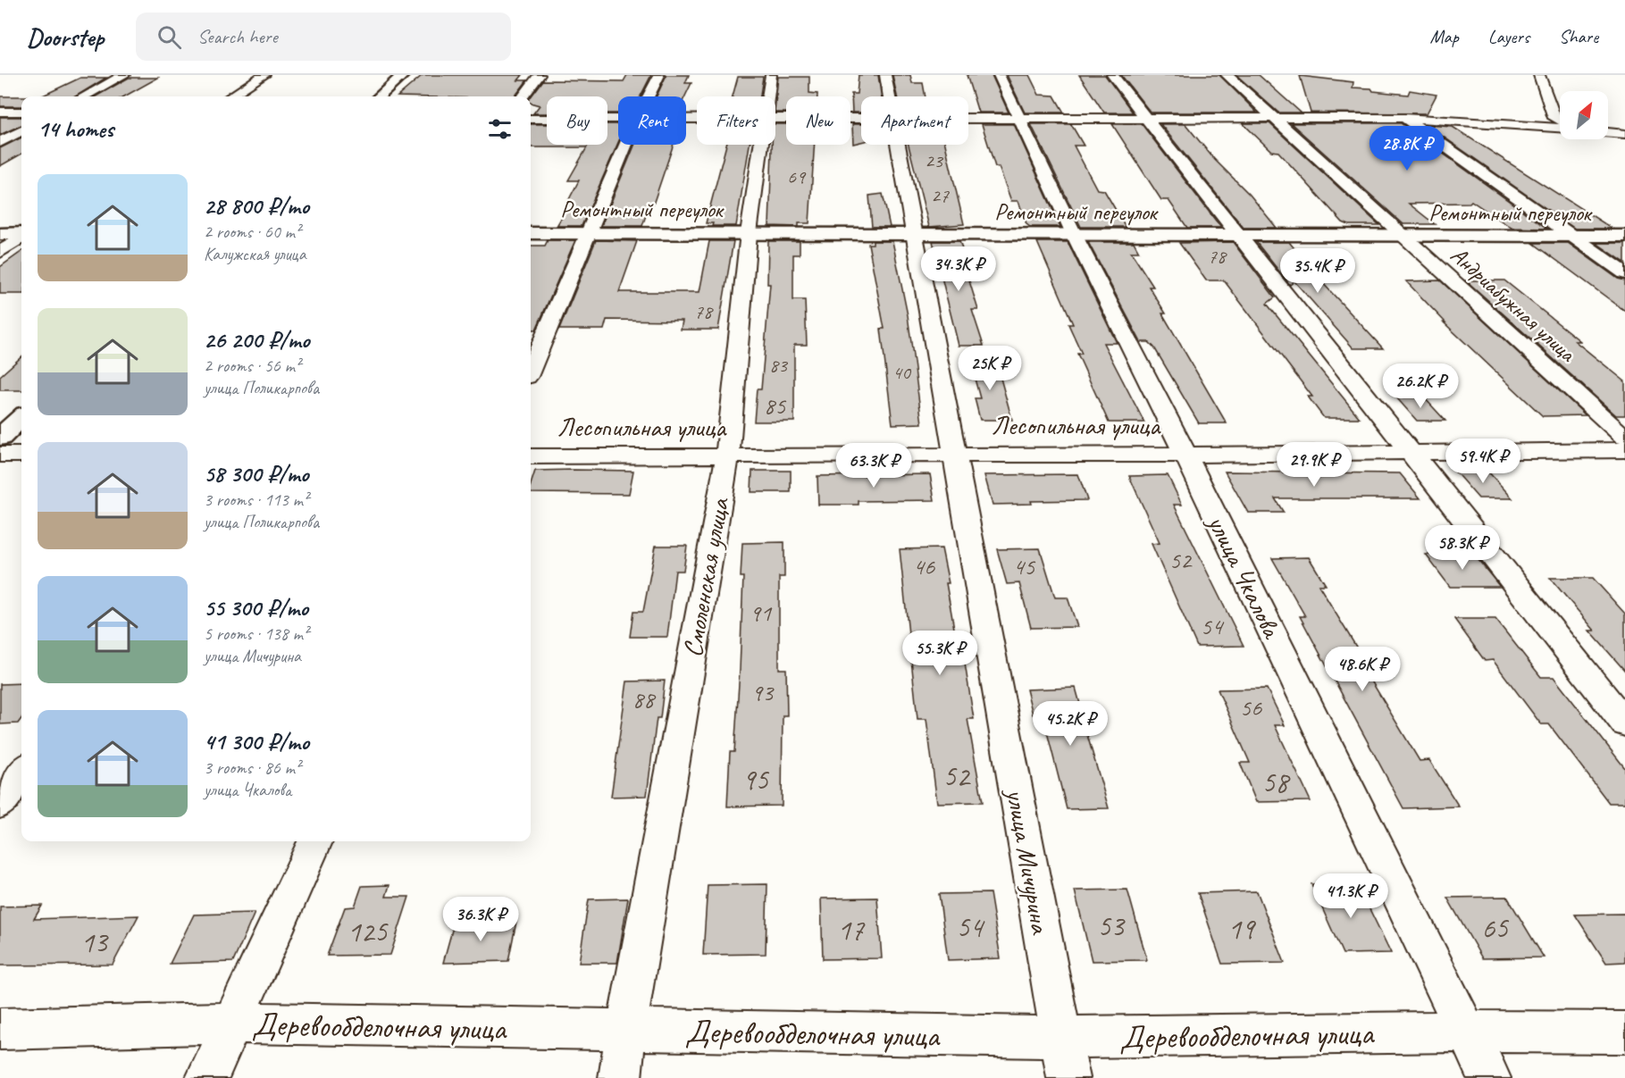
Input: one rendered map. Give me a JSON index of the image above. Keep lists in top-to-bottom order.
{
  "streets": {
    "main road": ["Ремонтный переулок"],
    "street": [
      "Андриабужная улица",
      "Лесопильная улица",
      "улица Чкалова",
      "Смоленская улица",
      "улица Мичурина",
      "Деревообделочная улица"
    ]
  },
  "crossings": [
    ["Ремонтный переулок", "Андриабужная улица"],
    ["Ремонтный переулок", "улица Чкалова"],
    ["Ремонтный переулок", "Смоленская улица"],
    ["Ремонтный переулок", "улица Мичурина"],
    ["Лесопильная улица", "улица Чкалова"],
    ["Лесопильная улица", "Смоленская улица"],
    ["Лесопильная улица", "улица Мичурина"],
    ["улица Чкалова", "Деревообделочная улица"],
    ["Смоленская улица", "Деревообделочная улица"],
    ["улица Мичурина", "Деревообделочная улица"]
  ],
  "house_numbers": [
    "23",
    "69",
    "27",
    "78",
    "78",
    "83",
    "40",
    "85",
    "52",
    "46",
    "45",
    "91",
    "54",
    "93",
    "88",
    "56",
    "52",
    "95",
    "58",
    "53",
    "54",
    "65",
    "19",
    "17",
    "125",
    "13"
  ],
  "north": "top right",
  "page": {
    "header": "Doorstep",
    "search": "Search here",
    "nav": ["Map", "Layers", "Share"],
    "chip": [
      "Buy",
      "Rent",
      "Filters",
      "New",
      "Apartment"
    ],
    "heading": "14 homes",
    "price": [
      "28.8K ₽",
      "34.3K ₽",
      "35.4K ₽",
      "25K ₽",
      "26.2K ₽",
      "59.4K ₽",
      "29.9K ₽",
      "63.3K ₽",
      "58.3K ₽",
      "55.3K ₽",
      "48.6K ₽",
      "45.2K ₽",
      "41.3K ₽",
      "36.3K ₽"
    ],
    "list": [
      {
        "name": "28 800 ₽/mo",
        "note": "2 rooms · 60 m² · Калужская улица"
      },
      {
        "name": "26 200 ₽/mo",
        "note": "2 rooms · 56 m² · улица Поликарпова"
      },
      {
        "name": "58 300 ₽/mo",
        "note": "3 rooms · 113 m² · улица Поликарпова"
      },
      {
        "name": "55 300 ₽/mo",
        "note": "5 rooms · 138 m² · улица Мичурина"
      },
      {
        "name": "41 300 ₽/mo",
        "note": "3 rooms · 86 m² · улица Чкалова"
      }
    ]
  }
}
